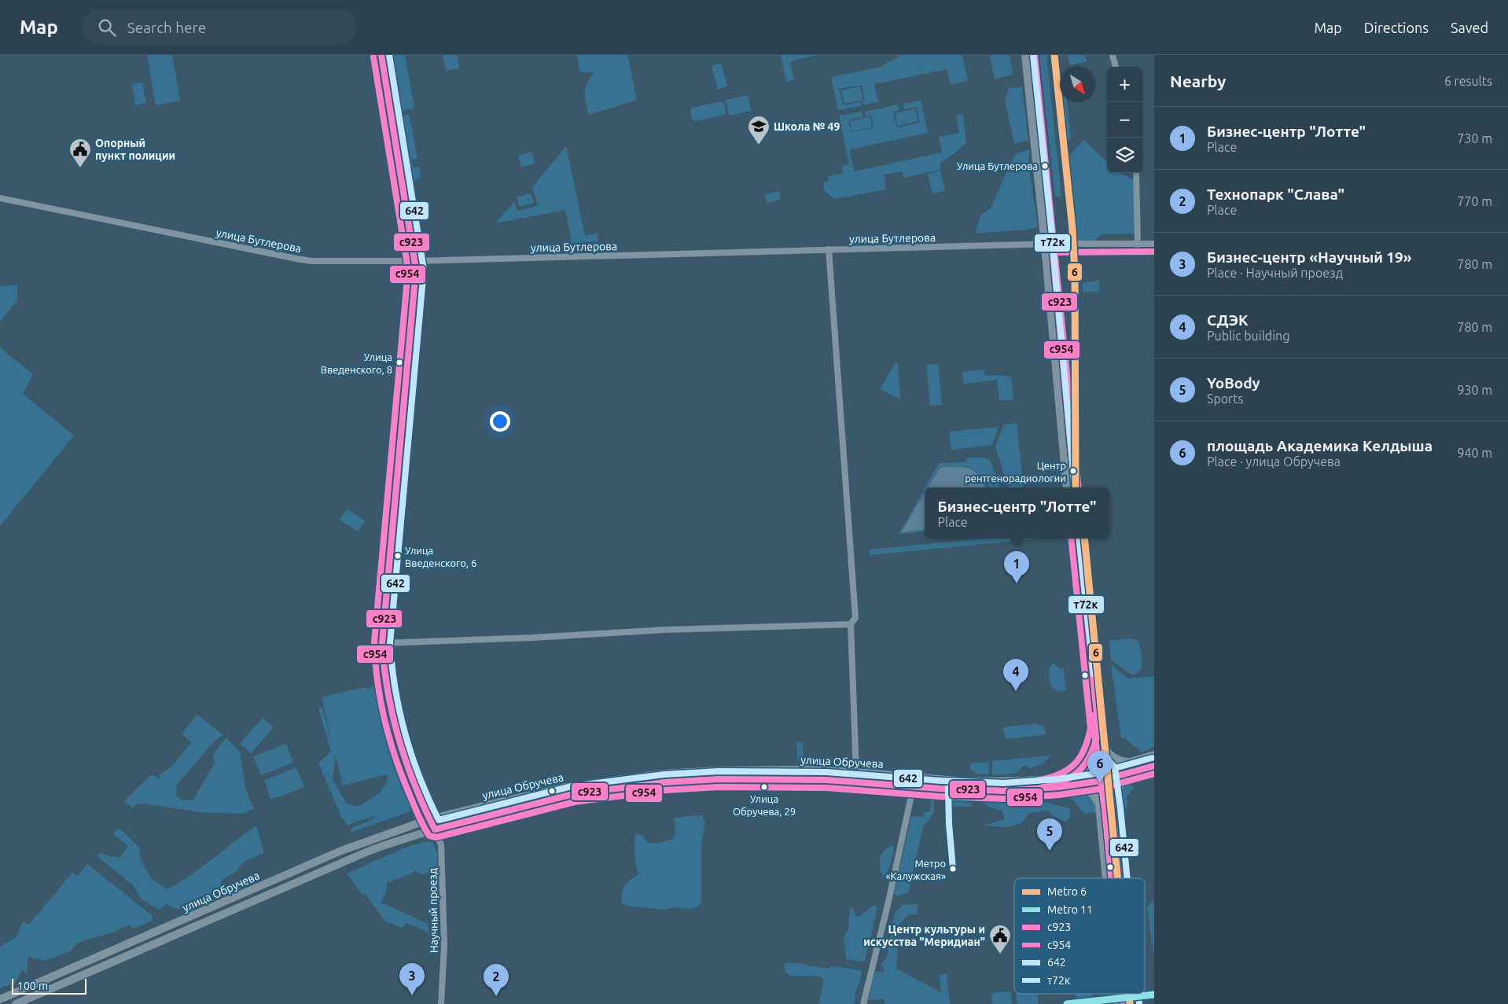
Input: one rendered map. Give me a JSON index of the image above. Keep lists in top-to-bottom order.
{
  "streets": {
    "main road": ["улица Обручева"],
    "street": ["улица Бутлерова", "Научный проезд"]
  },
  "crossings": [
    ["улица Бутлерова", "Научный проезд"],
    ["улица Обручева", "Научный проезд"]
  ],
  "places": {
    "school or university": ["Школа № 49"],
    "other": [
      "Улица Бутлерова",
      "Улица Введенского, 8",
      "Центр рентгенорадиологии",
      "Улица Введенского, 6",
      "Улица Обручева, 29",
      "Метро «Калужская»"
    ],
    "public building": ["Опорный пункт полиции", "Центр культуры и искусства \"Меридиан\""]
  },
  "lines": [
    "metro line 6",
    "transit line с923",
    "transit line 642",
    "transit line т72к",
    "transit line с954",
    "metro line 11"
  ],
  "legend": [
    "Metro 6",
    "Metro 11",
    "с923",
    "с954",
    "642",
    "т72к"
  ],
  "scale_bar": "100 m",
  "north": "bottom right",
  "page": {
    "header": "Map",
    "search": "Search here",
    "nav": ["Map", "Directions", "Saved"],
    "heading": ["Nearby", "6 results"],
    "map_buttons": ["+", "−"],
    "list": [
      {
        "mark": "1",
        "name": "Бизнес-центр \"Лотте\"",
        "note": "Place",
        "value": "730 m"
      },
      {
        "mark": "2",
        "name": "Технопарк \"Слава\"",
        "note": "Place",
        "value": "770 m"
      },
      {
        "mark": "3",
        "name": "Бизнес-центр «Научный 19»",
        "note": "Place · Научный проезд",
        "value": "780 m"
      },
      {
        "mark": "4",
        "name": "СДЭК",
        "note": "Public building",
        "value": "780 m"
      },
      {
        "mark": "5",
        "name": "YoBody",
        "note": "Sports",
        "value": "930 m"
      },
      {
        "mark": "6",
        "name": "площадь Академика Келдыша",
        "note": "Place · улица Обручева",
        "value": "940 m"
      }
    ],
    "popup": ["Бизнес-центр \"Лотте\"", "Place"],
    "pins": [
      "1",
      "4",
      "6",
      "5",
      "3",
      "2"
    ],
    "scale": "100 m"
  }
}
